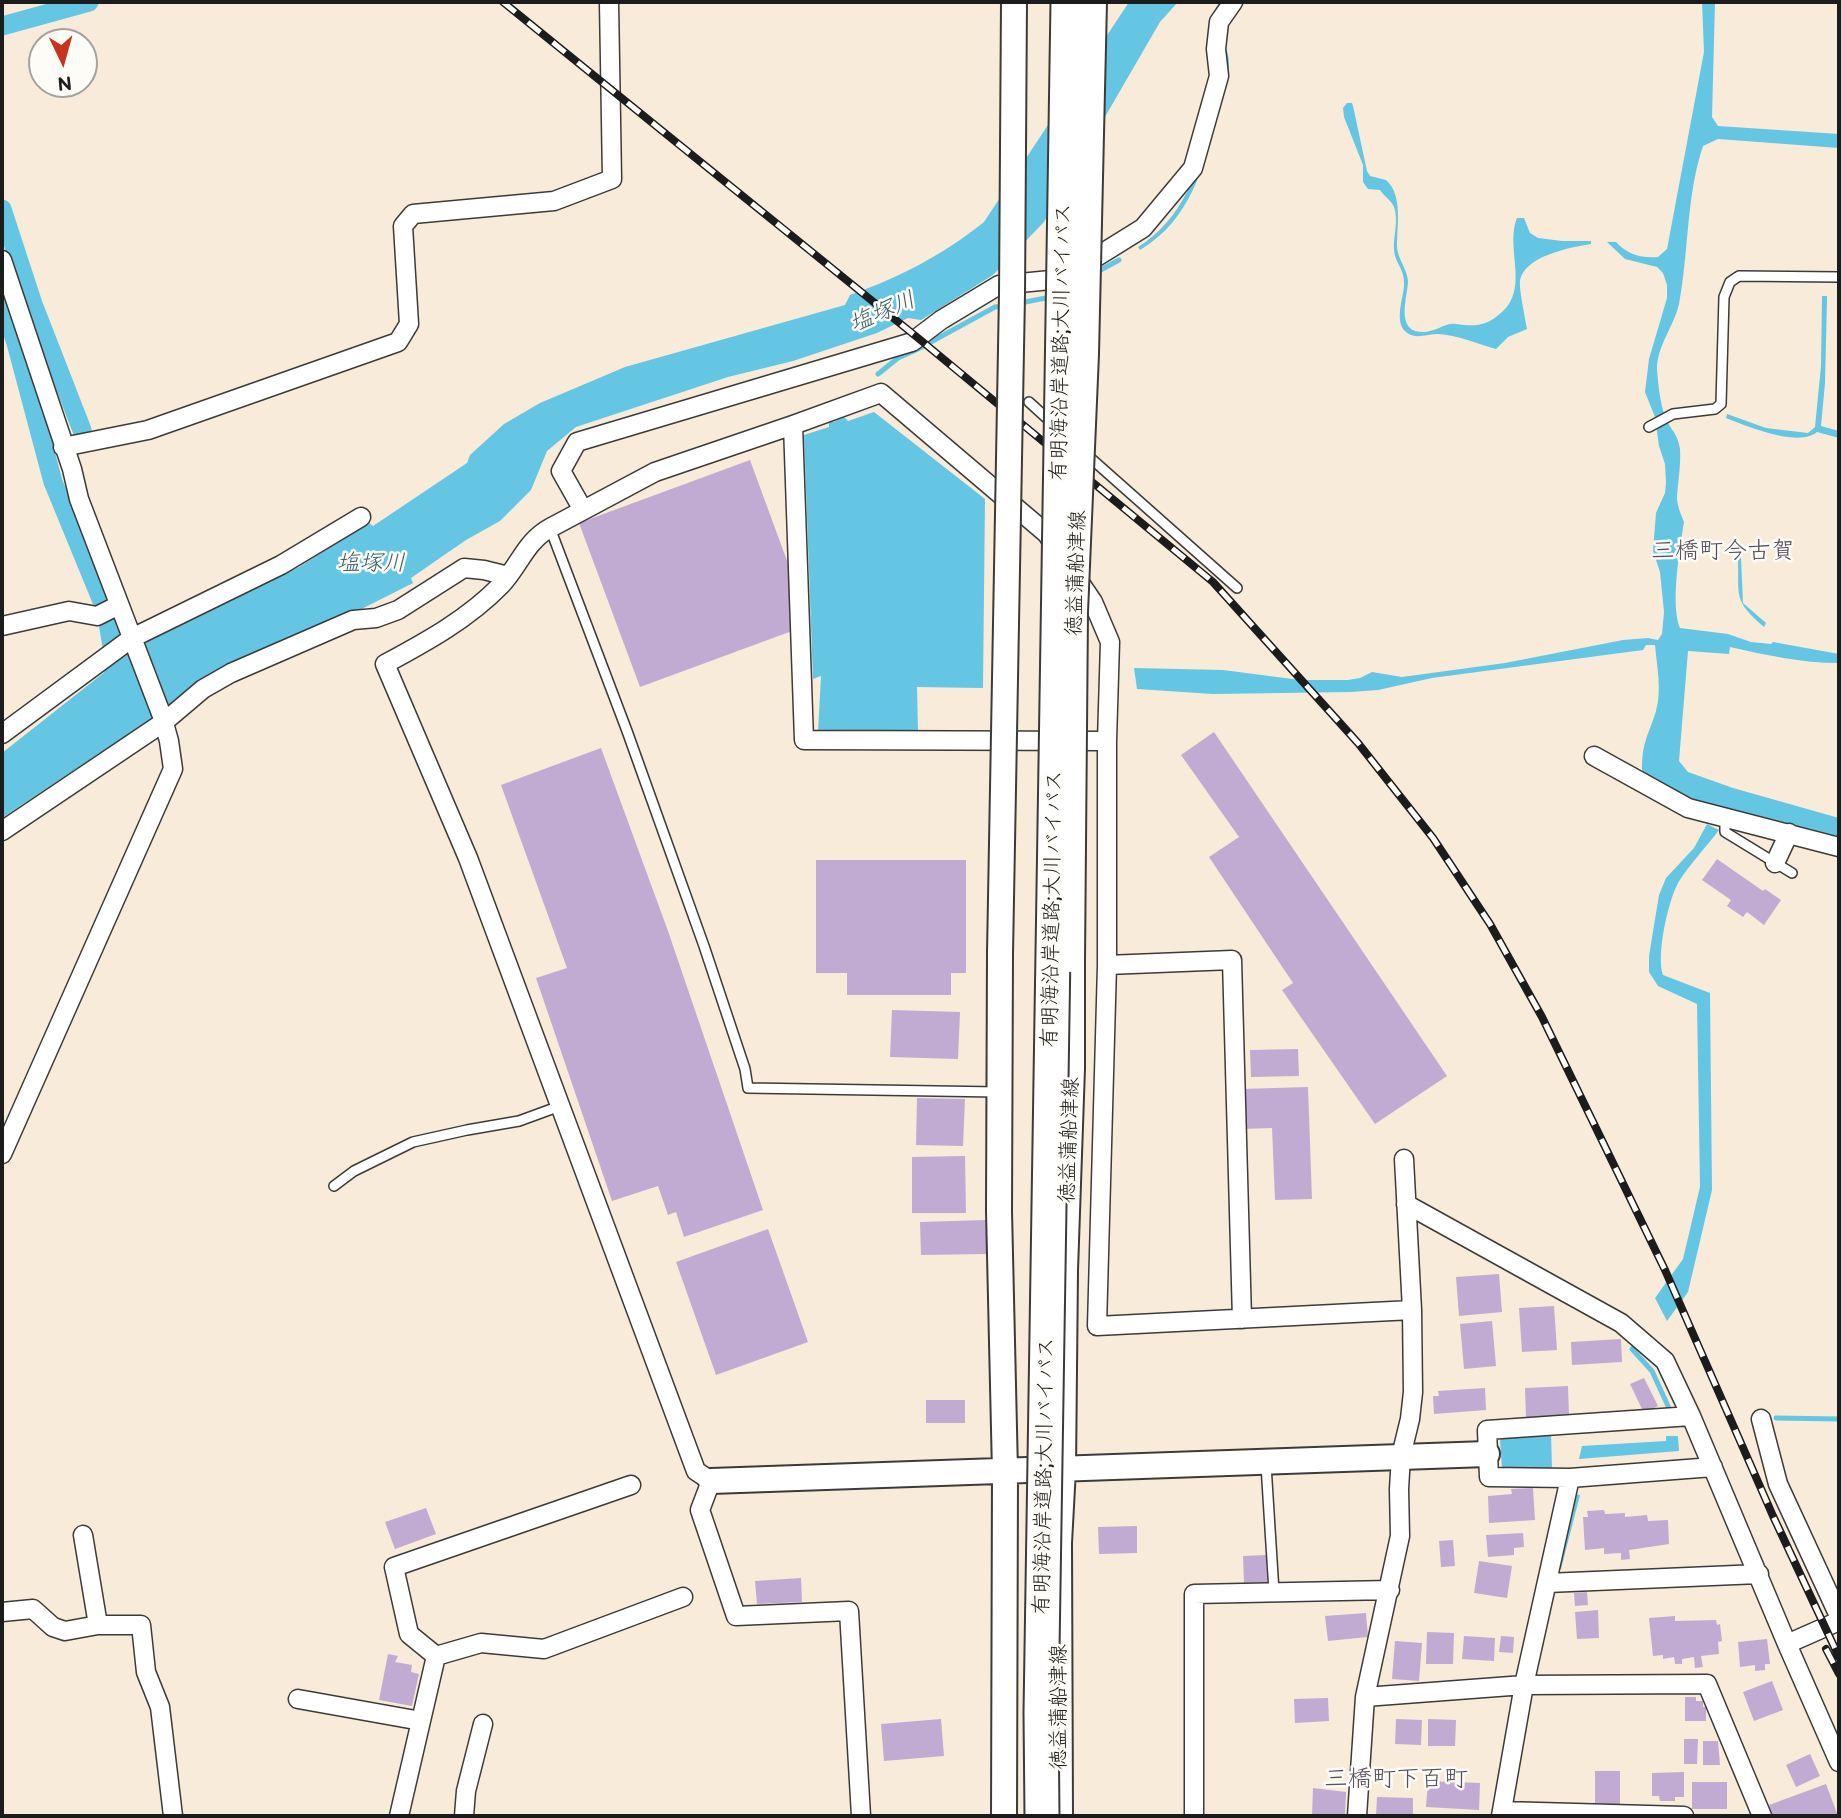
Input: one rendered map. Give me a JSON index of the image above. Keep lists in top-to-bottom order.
{
  "streets": {
    "highway": ["有明海沿岸道路;大川バイパス"],
    "main road": ["徳益蒲船津線"]
  },
  "districts": ["三橋町今古賀", "三橋町下百町"],
  "water": ["塩塚川"],
  "north": "bottom"
}
